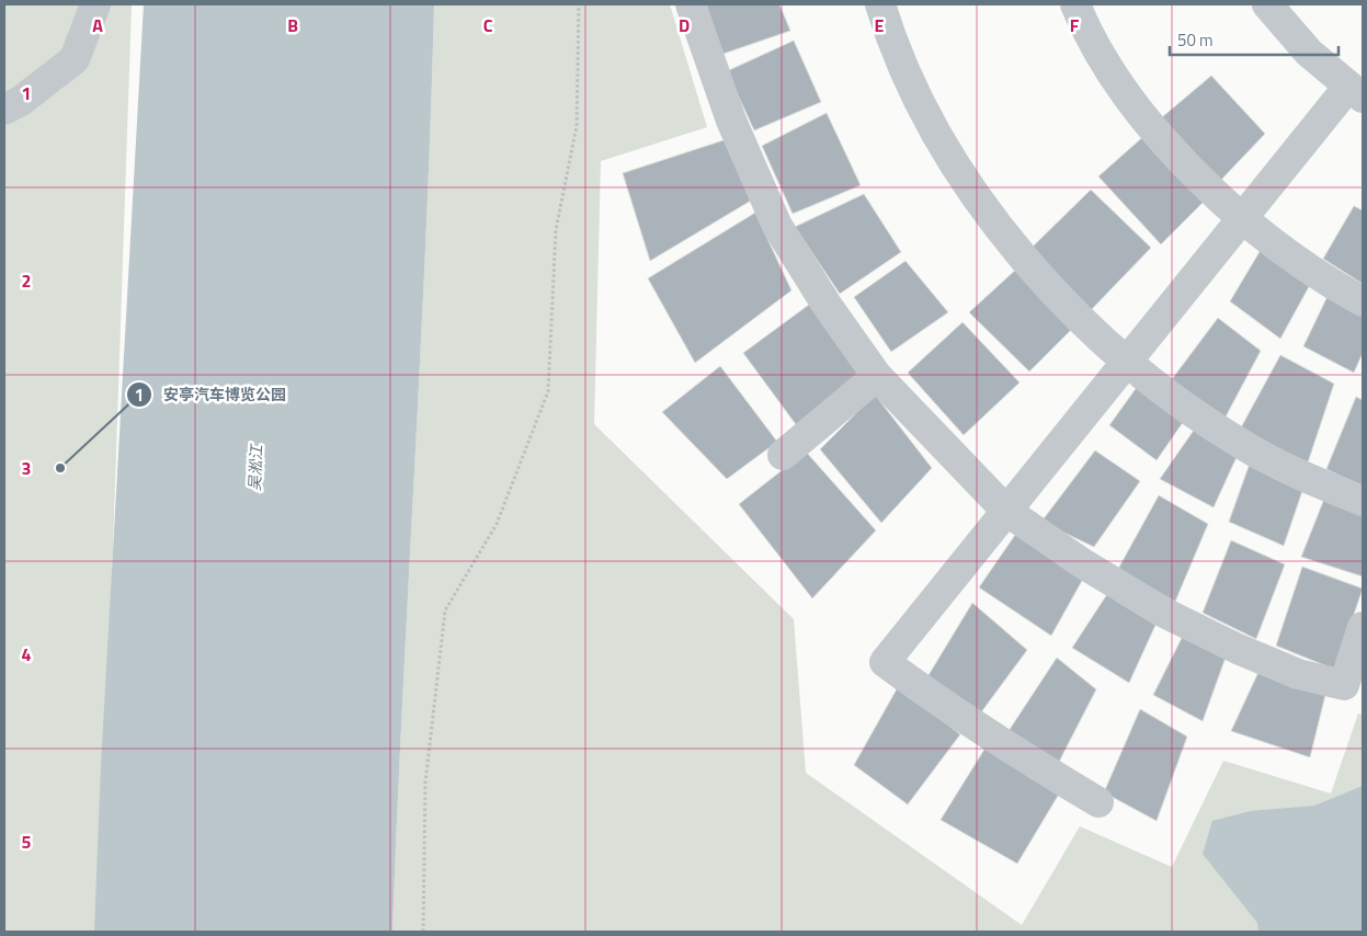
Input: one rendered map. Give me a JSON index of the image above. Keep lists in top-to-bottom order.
{
  "water": ["吴淞江"],
  "places": ["安亭汽车博览公园"],
  "scale_bar": "50 m",
  "grid": {
    "columns": [
      "A",
      "B",
      "C",
      "D",
      "E",
      "F"
    ],
    "rows": [
      "1",
      "2",
      "3",
      "4",
      "5"
    ]
  }
}
